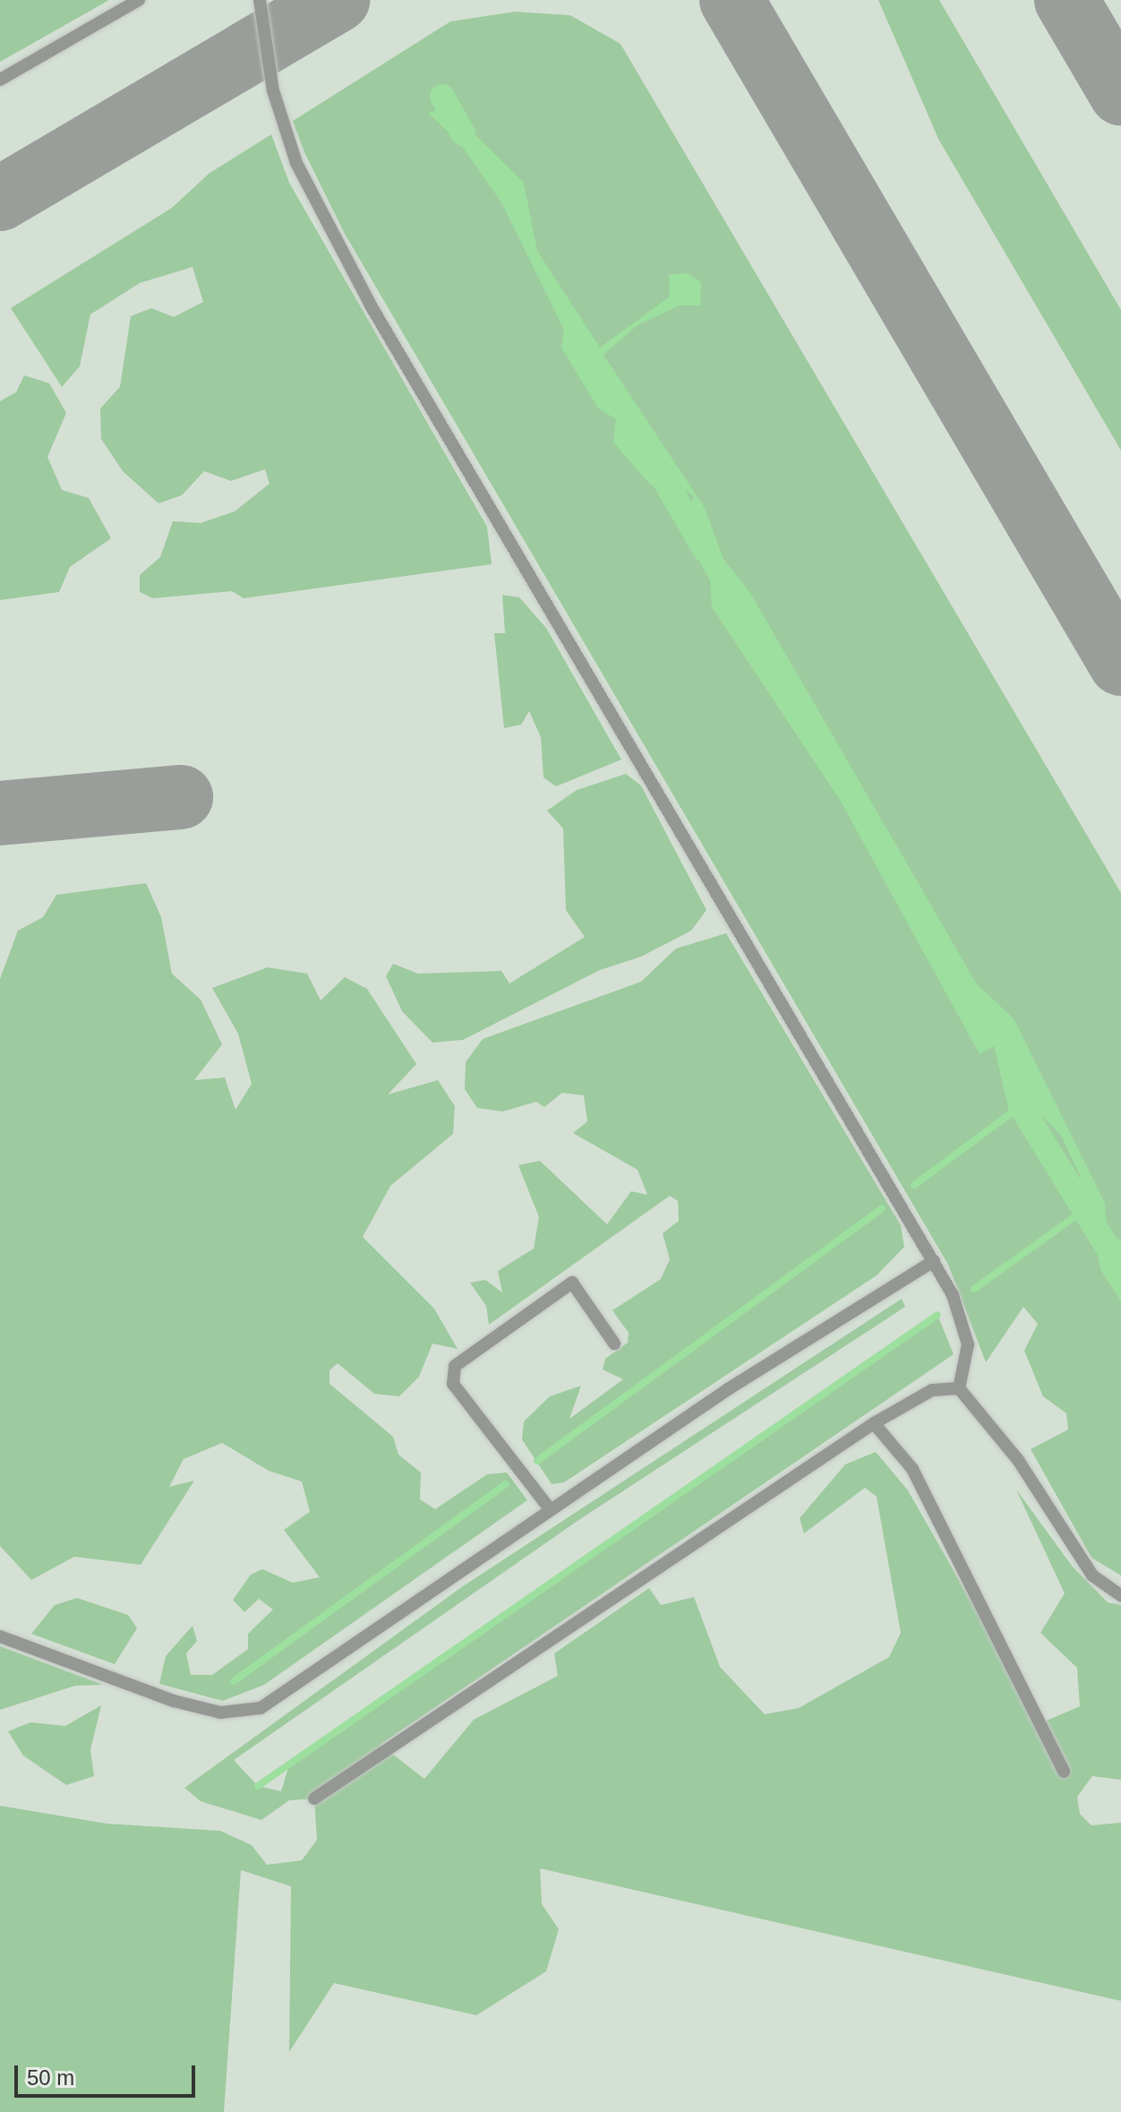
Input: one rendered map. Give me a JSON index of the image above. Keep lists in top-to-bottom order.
{
  "scale_bar": "50 m"
}
